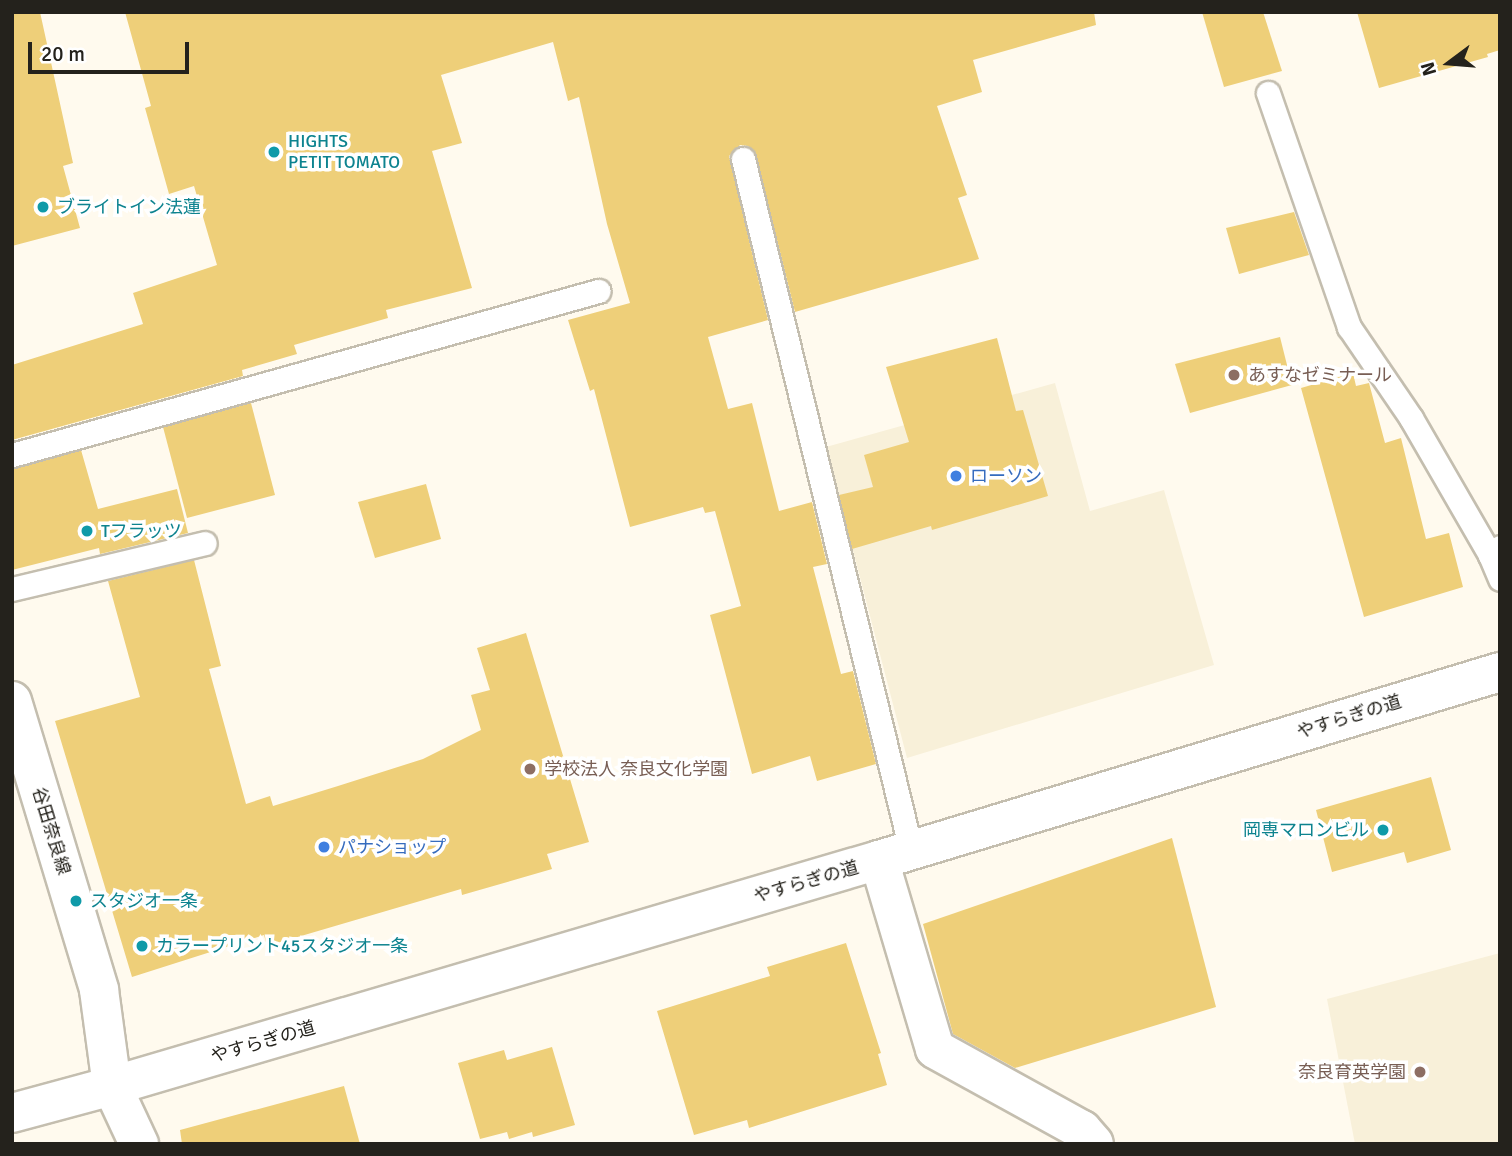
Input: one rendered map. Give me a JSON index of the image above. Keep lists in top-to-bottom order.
{
  "streets": {
    "street": ["やすらぎの道", "谷田奈良線"]
  },
  "crossings": [
    ["やすらぎの道", "谷田奈良線"]
  ],
  "places": [
    "HIGHTS PETIT TOMATO",
    "ブライトイン法蓮",
    "あすなゼミナール",
    "ローソン",
    "Tフラッツ",
    "学校法人 奈良文化学園",
    "岡専マロンビル",
    "パナショップ",
    "スタジオ一条",
    "カラープリント45スタジオ一条",
    "奈良育英学園"
  ],
  "scale_bar": "20 m",
  "north": "left"
}
